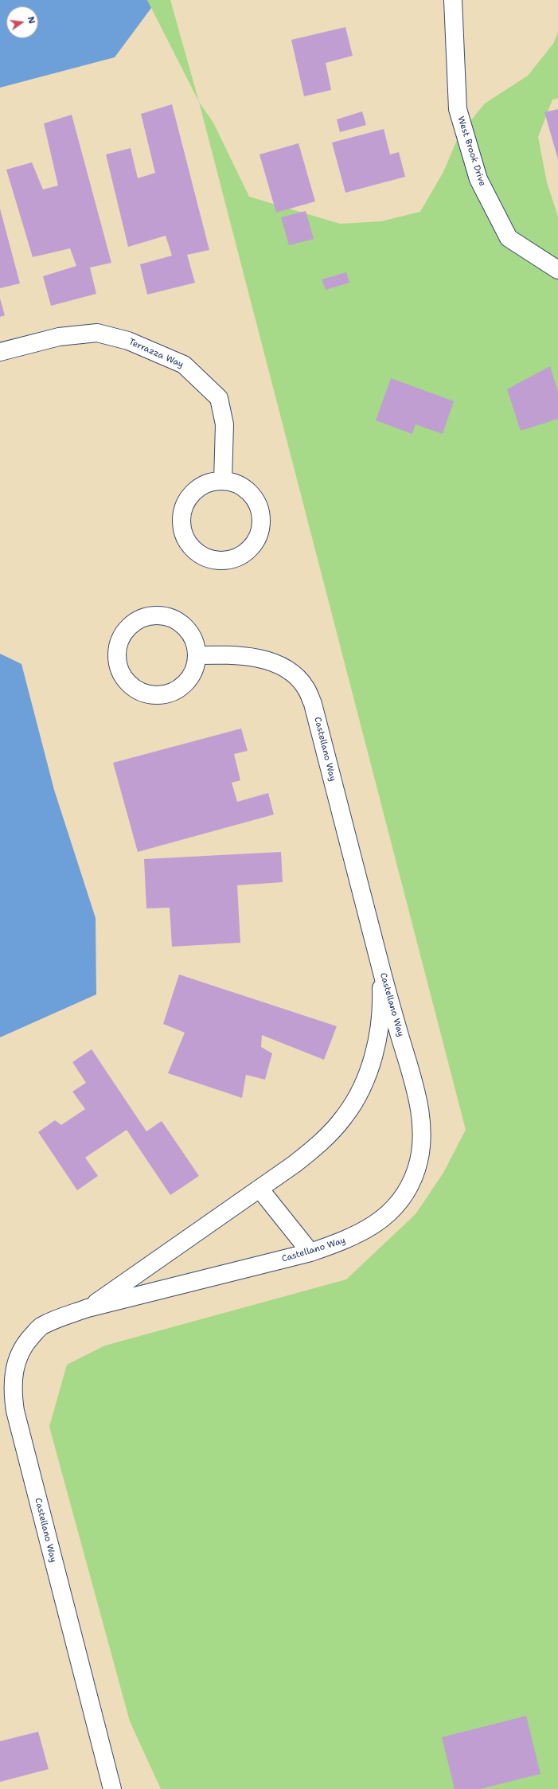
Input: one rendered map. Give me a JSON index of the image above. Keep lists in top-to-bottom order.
{
  "streets": {
    "street": ["West Brook Drive", "Terrazza Way", "Castellano Way"]
  },
  "north": "right"
}
